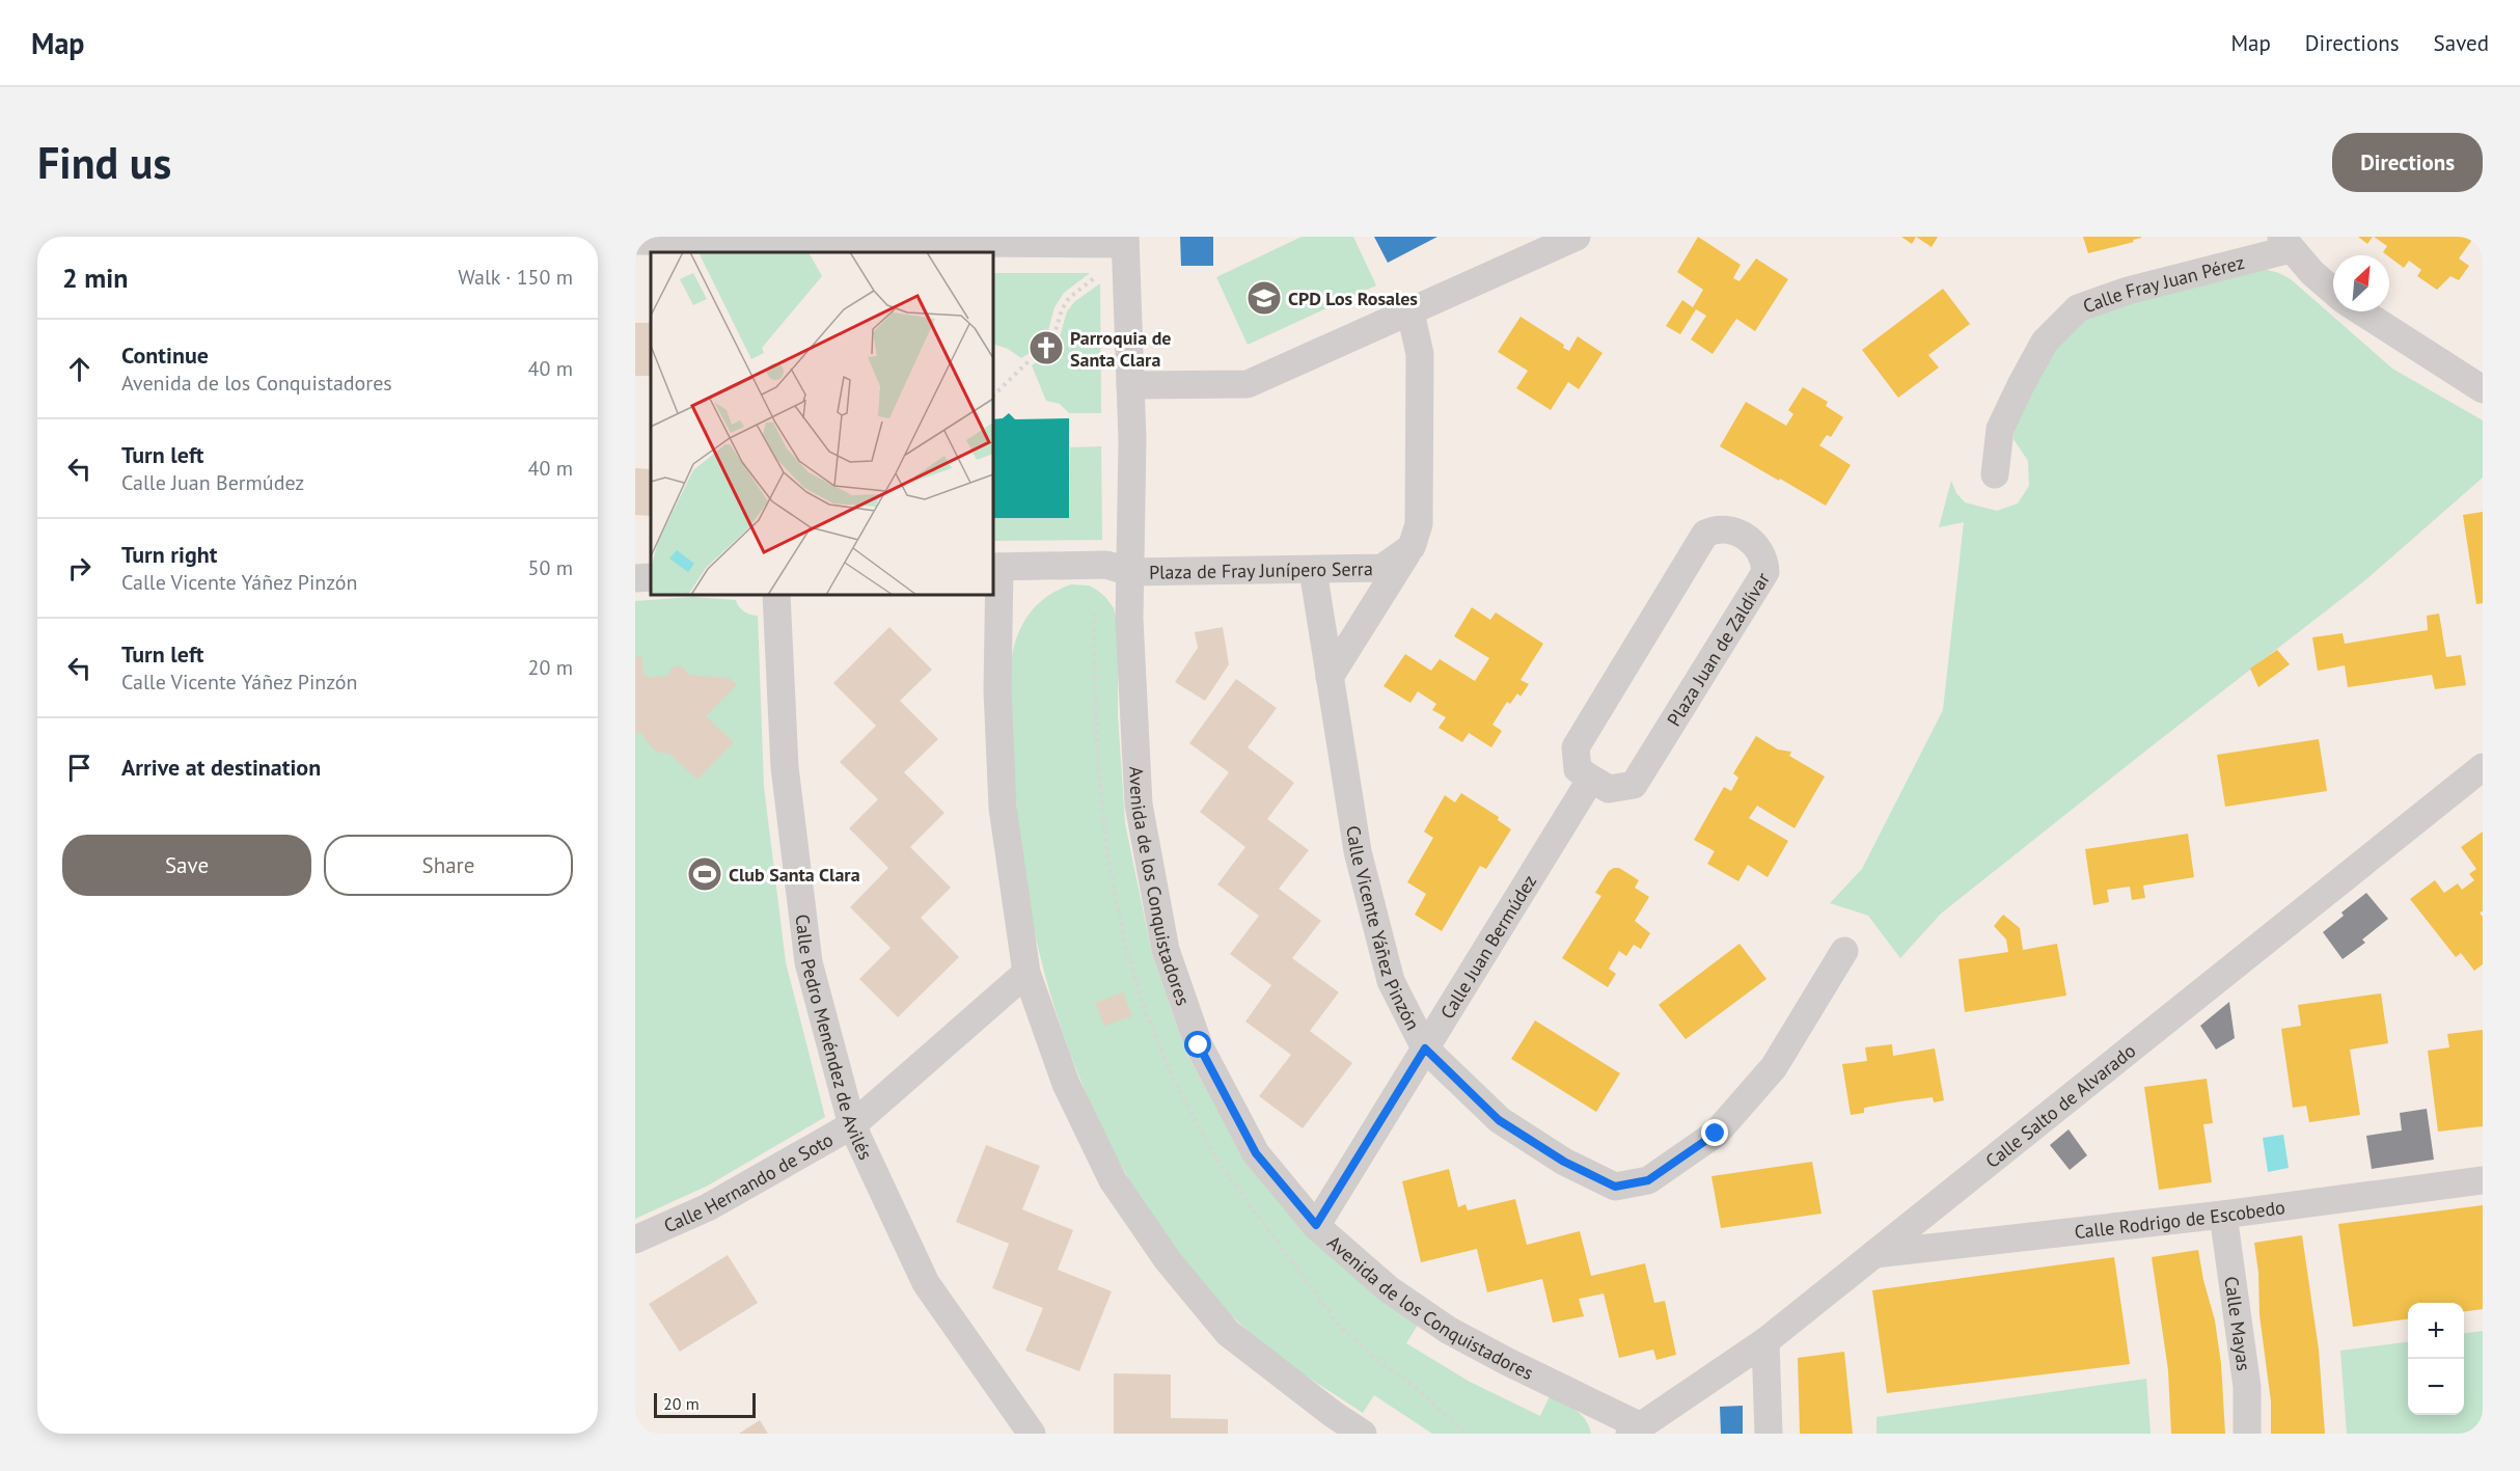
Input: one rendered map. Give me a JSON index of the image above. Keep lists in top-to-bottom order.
{
  "streets": {
    "street": [
      "Calle Fray Juan Pérez",
      "Plaza de Fray Junípero Serra",
      "Plaza Juan de Zaldívar",
      "Avenida de los Conquistadores",
      "Calle Vicente Yáñez Pinzón",
      "Calle Juan Bermúdez",
      "Calle Pedro Menéndez de Avilés",
      "Calle Salto de Alvarado",
      "Calle Hernando de Soto",
      "Calle Rodrigo de Escobedo",
      "Calle Mayas"
    ]
  },
  "crossings": [
    ["Plaza de Fray Junípero Serra", "Avenida de los Conquistadores"],
    ["Plaza de Fray Junípero Serra", "Calle Vicente Yáñez Pinzón"],
    ["Plaza Juan de Zaldívar", "Calle Juan Bermúdez"],
    ["Avenida de los Conquistadores", "Calle Juan Bermúdez"],
    ["Avenida de los Conquistadores", "Calle Salto de Alvarado"],
    ["Calle Vicente Yáñez Pinzón", "Calle Juan Bermúdez"],
    ["Calle Pedro Menéndez de Avilés", "Calle Hernando de Soto"],
    ["Calle Salto de Alvarado", "Calle Rodrigo de Escobedo"],
    ["Calle Rodrigo de Escobedo", "Calle Mayas"]
  ],
  "places": {
    "school or university": ["CPD Los Rosales"],
    "church": ["Parroquia de Santa Clara"],
    "sports": ["Club Santa Clara"]
  },
  "scale_bar": "20 m",
  "north": "top right",
  "page": {
    "header": "Map",
    "nav": ["Map", "Directions", "Saved"],
    "buttons": [
      "Directions",
      ["Save", "Share"]
    ],
    "title": "Find us",
    "heading": ["2 min", "Walk · 150 m"],
    "list": [
      ["Continue", "Avenida de los Conquistadores", "40 m"],
      ["Turn left", "Calle Juan Bermúdez", "40 m"],
      ["Turn right", "Calle Vicente Yáñez Pinzón", "50 m"],
      ["Turn left", "Calle Vicente Yáñez Pinzón", "20 m"],
      "Arrive at destination"
    ],
    "map_buttons": ["+", "−"],
    "scale": "20 m"
  }
}
